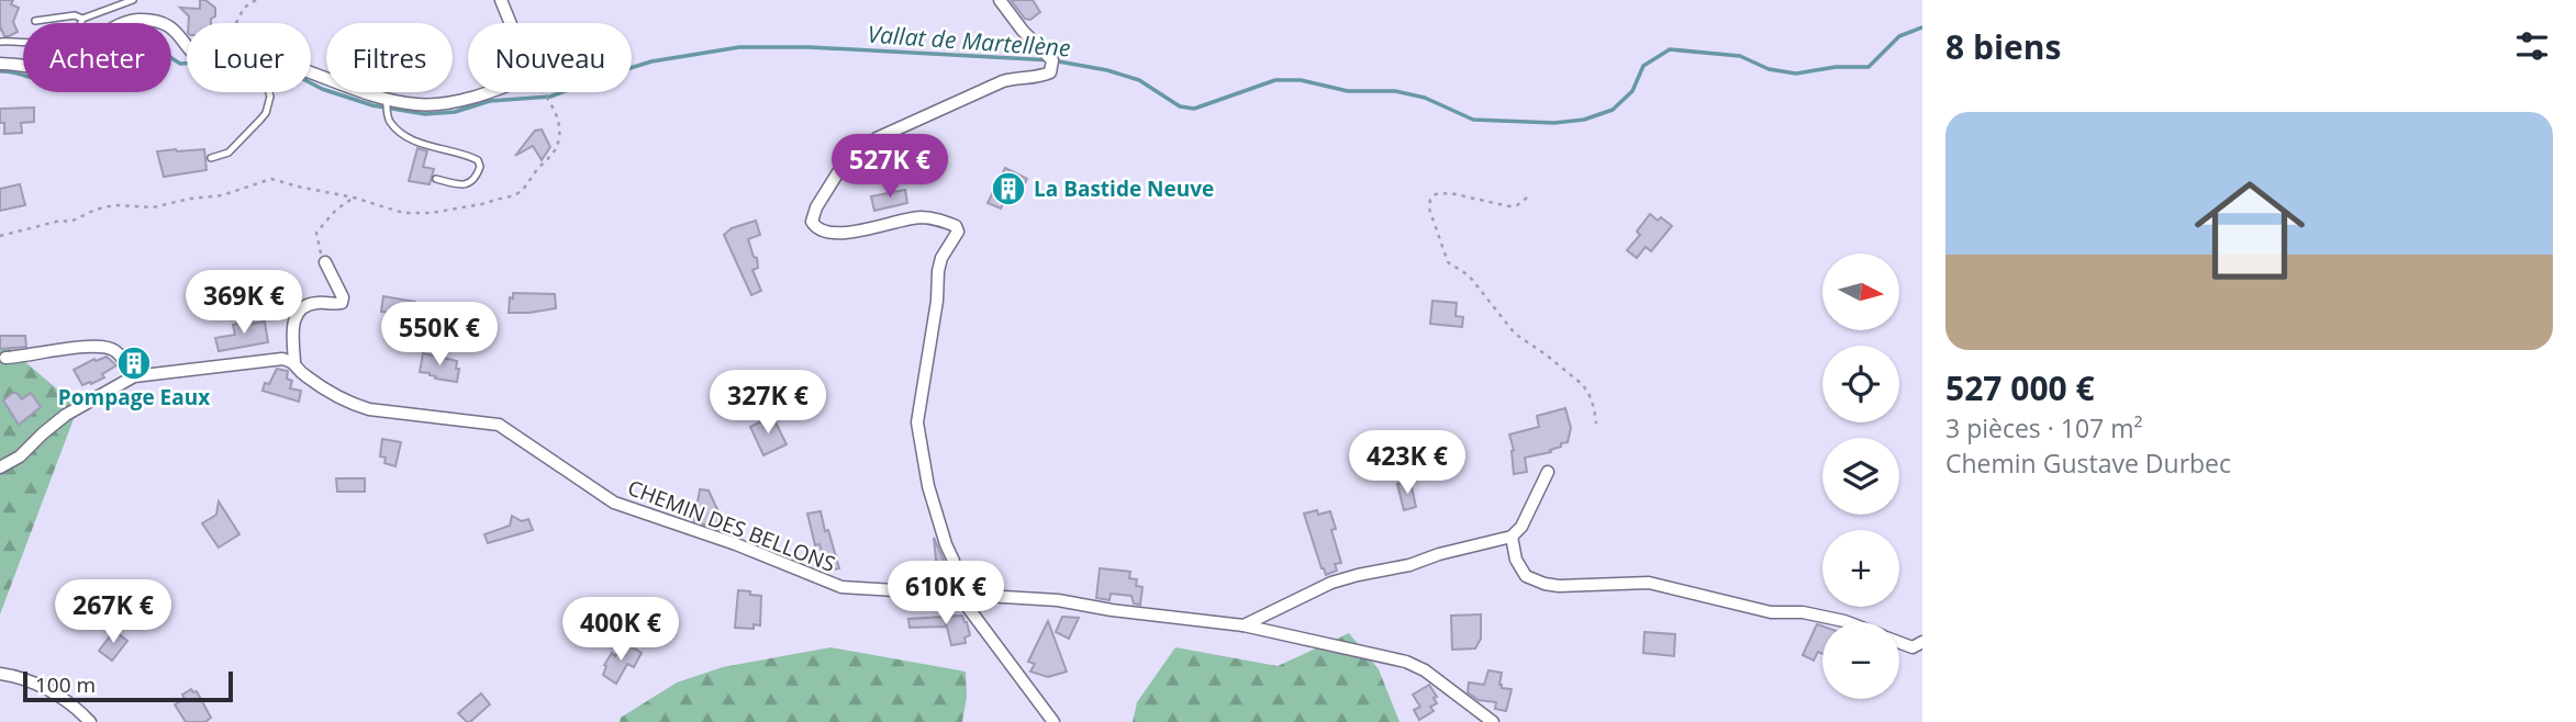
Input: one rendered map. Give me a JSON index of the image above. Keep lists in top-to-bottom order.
{
  "streets": {
    "street": ["CHEMIN DES BELLONS"]
  },
  "water": ["Vallat de Martellène"],
  "places": {
    "building": ["La Bastide Neuve", "Pompage Eaux"]
  },
  "scale_bar": "100 m",
  "north": "right",
  "page": {
    "heading": "8 biens",
    "chip": [
      "Acheter",
      "Louer",
      "Filtres",
      "Nouveau"
    ],
    "list": [
      {
        "name": "527 000 €",
        "note": "3 pièces · 107 m² · Chemin Gustave Durbec"
      }
    ],
    "price": [
      "527K €",
      "369K €",
      "550K €",
      "327K €",
      "423K €",
      "610K €",
      "267K €",
      "400K €"
    ],
    "map_buttons": ["+", "−"],
    "scale": "100 m"
  }
}
